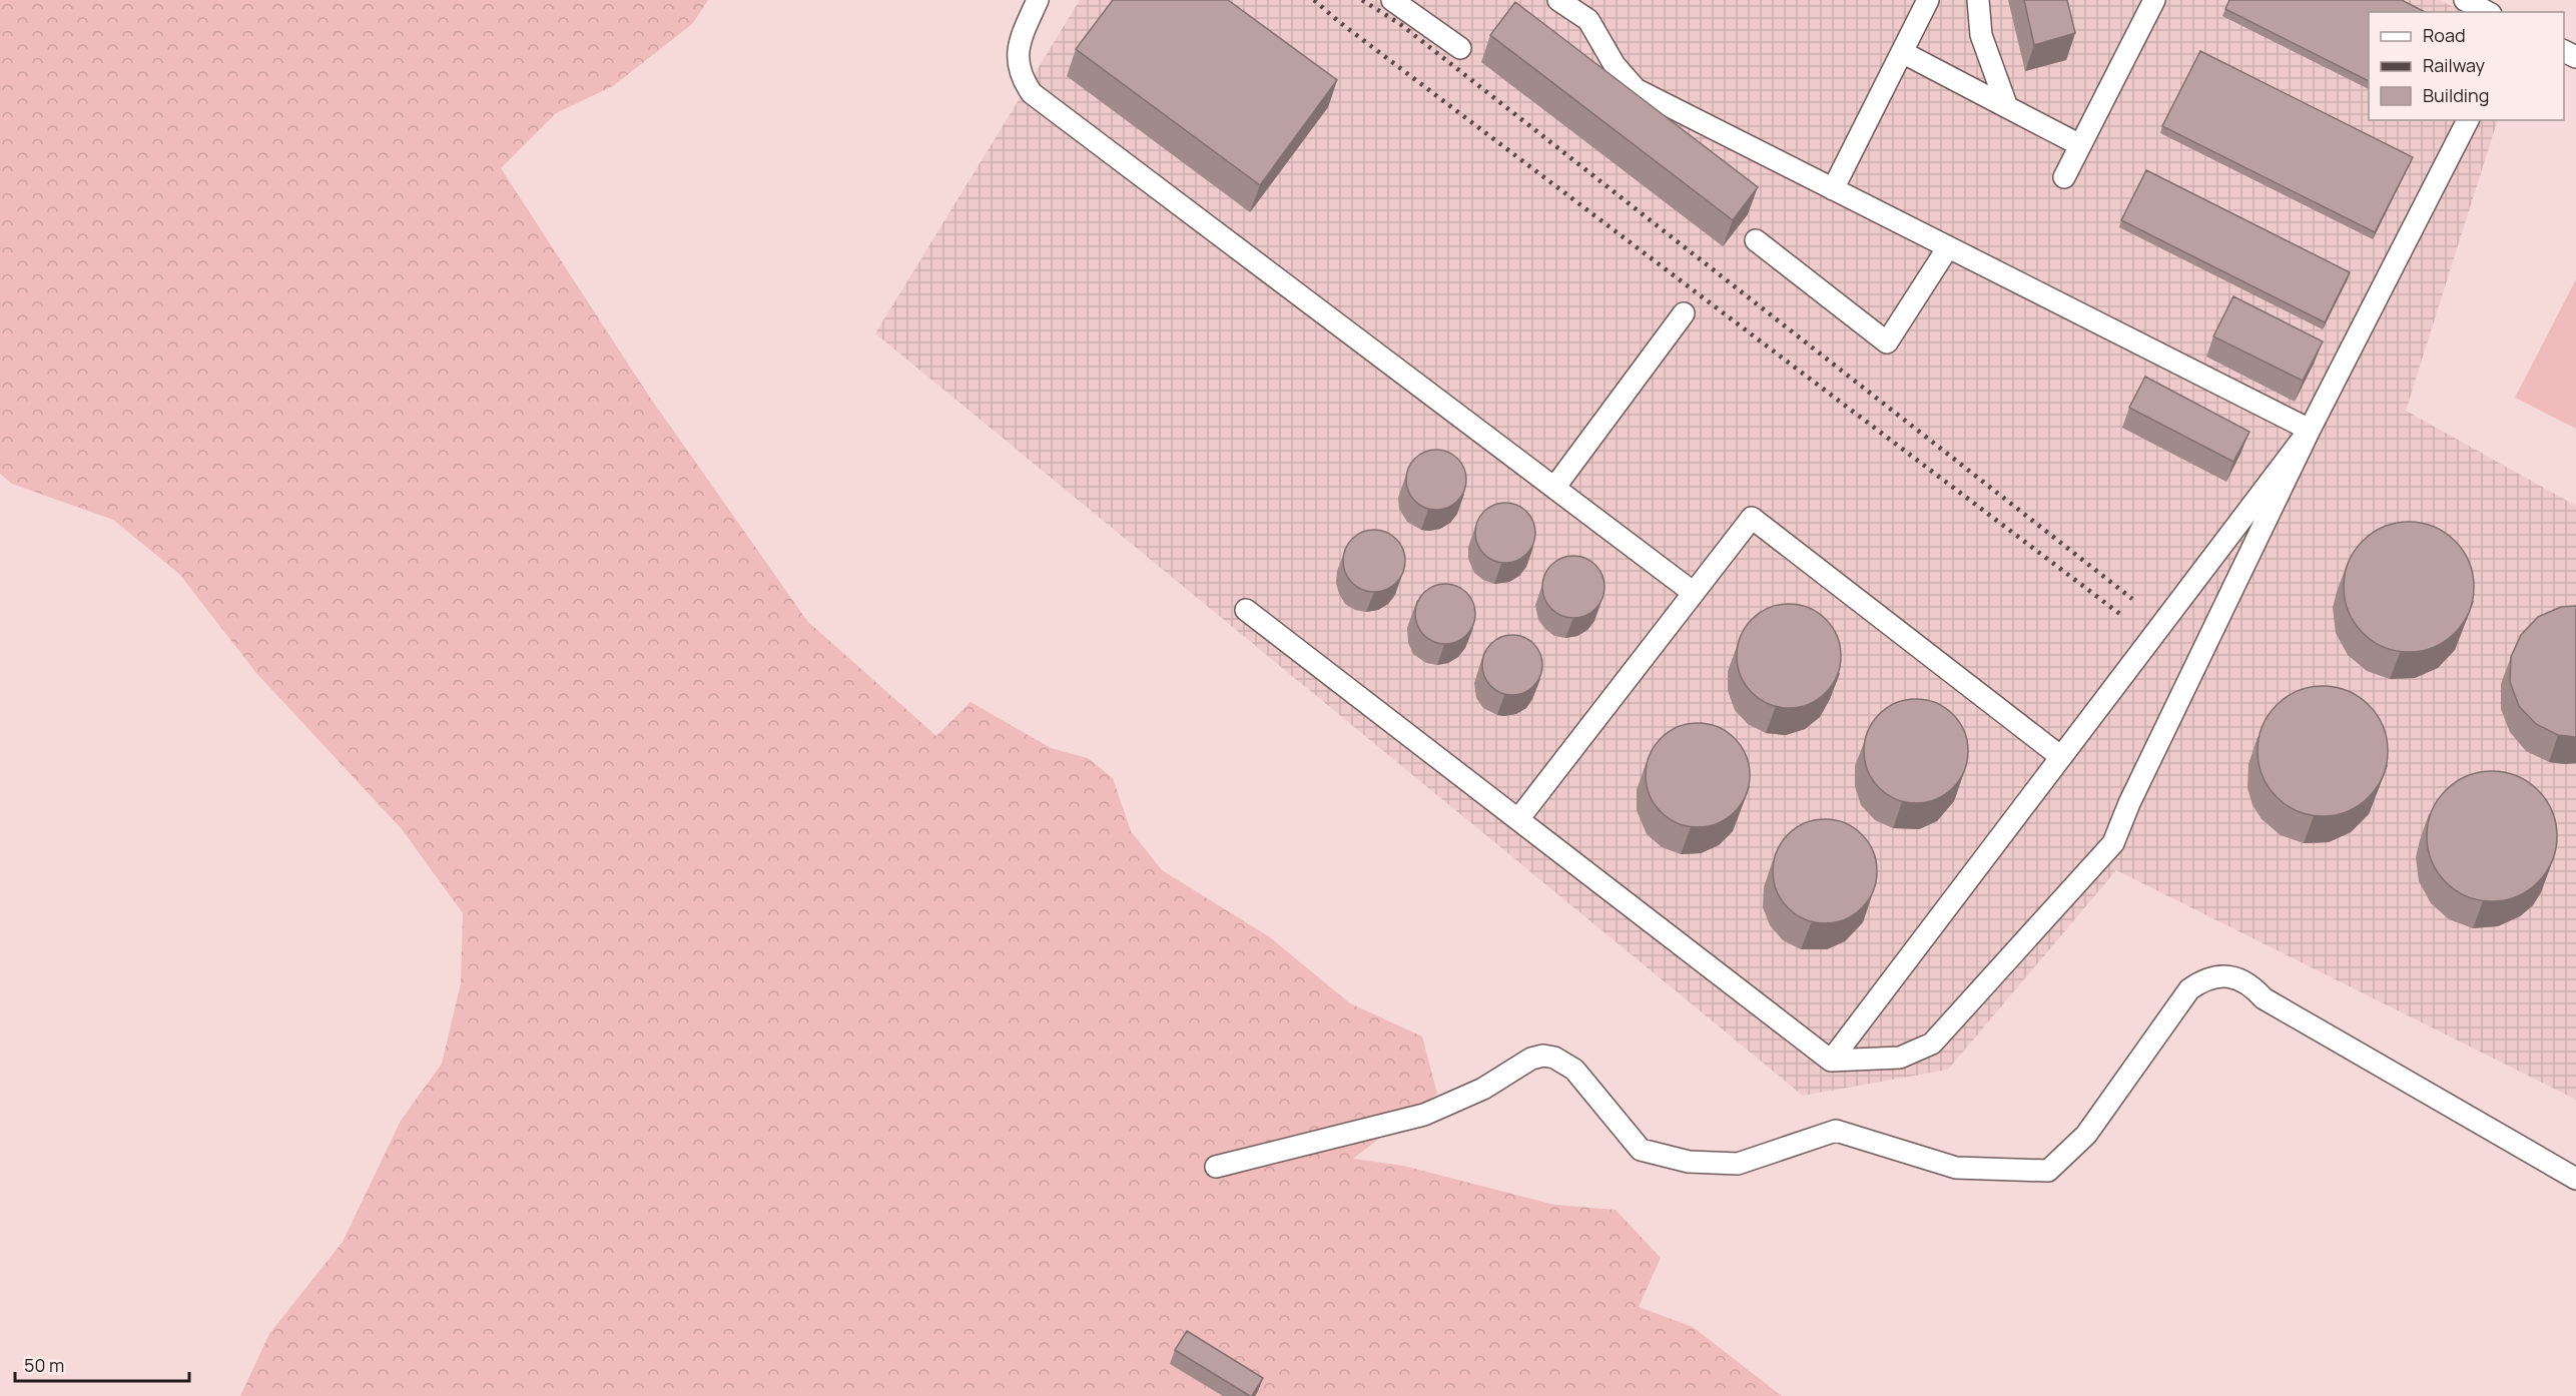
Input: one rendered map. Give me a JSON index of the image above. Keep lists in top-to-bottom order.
{
  "legend": ["Road", "Railway", "Building"],
  "scale_bar": "50 m"
}
